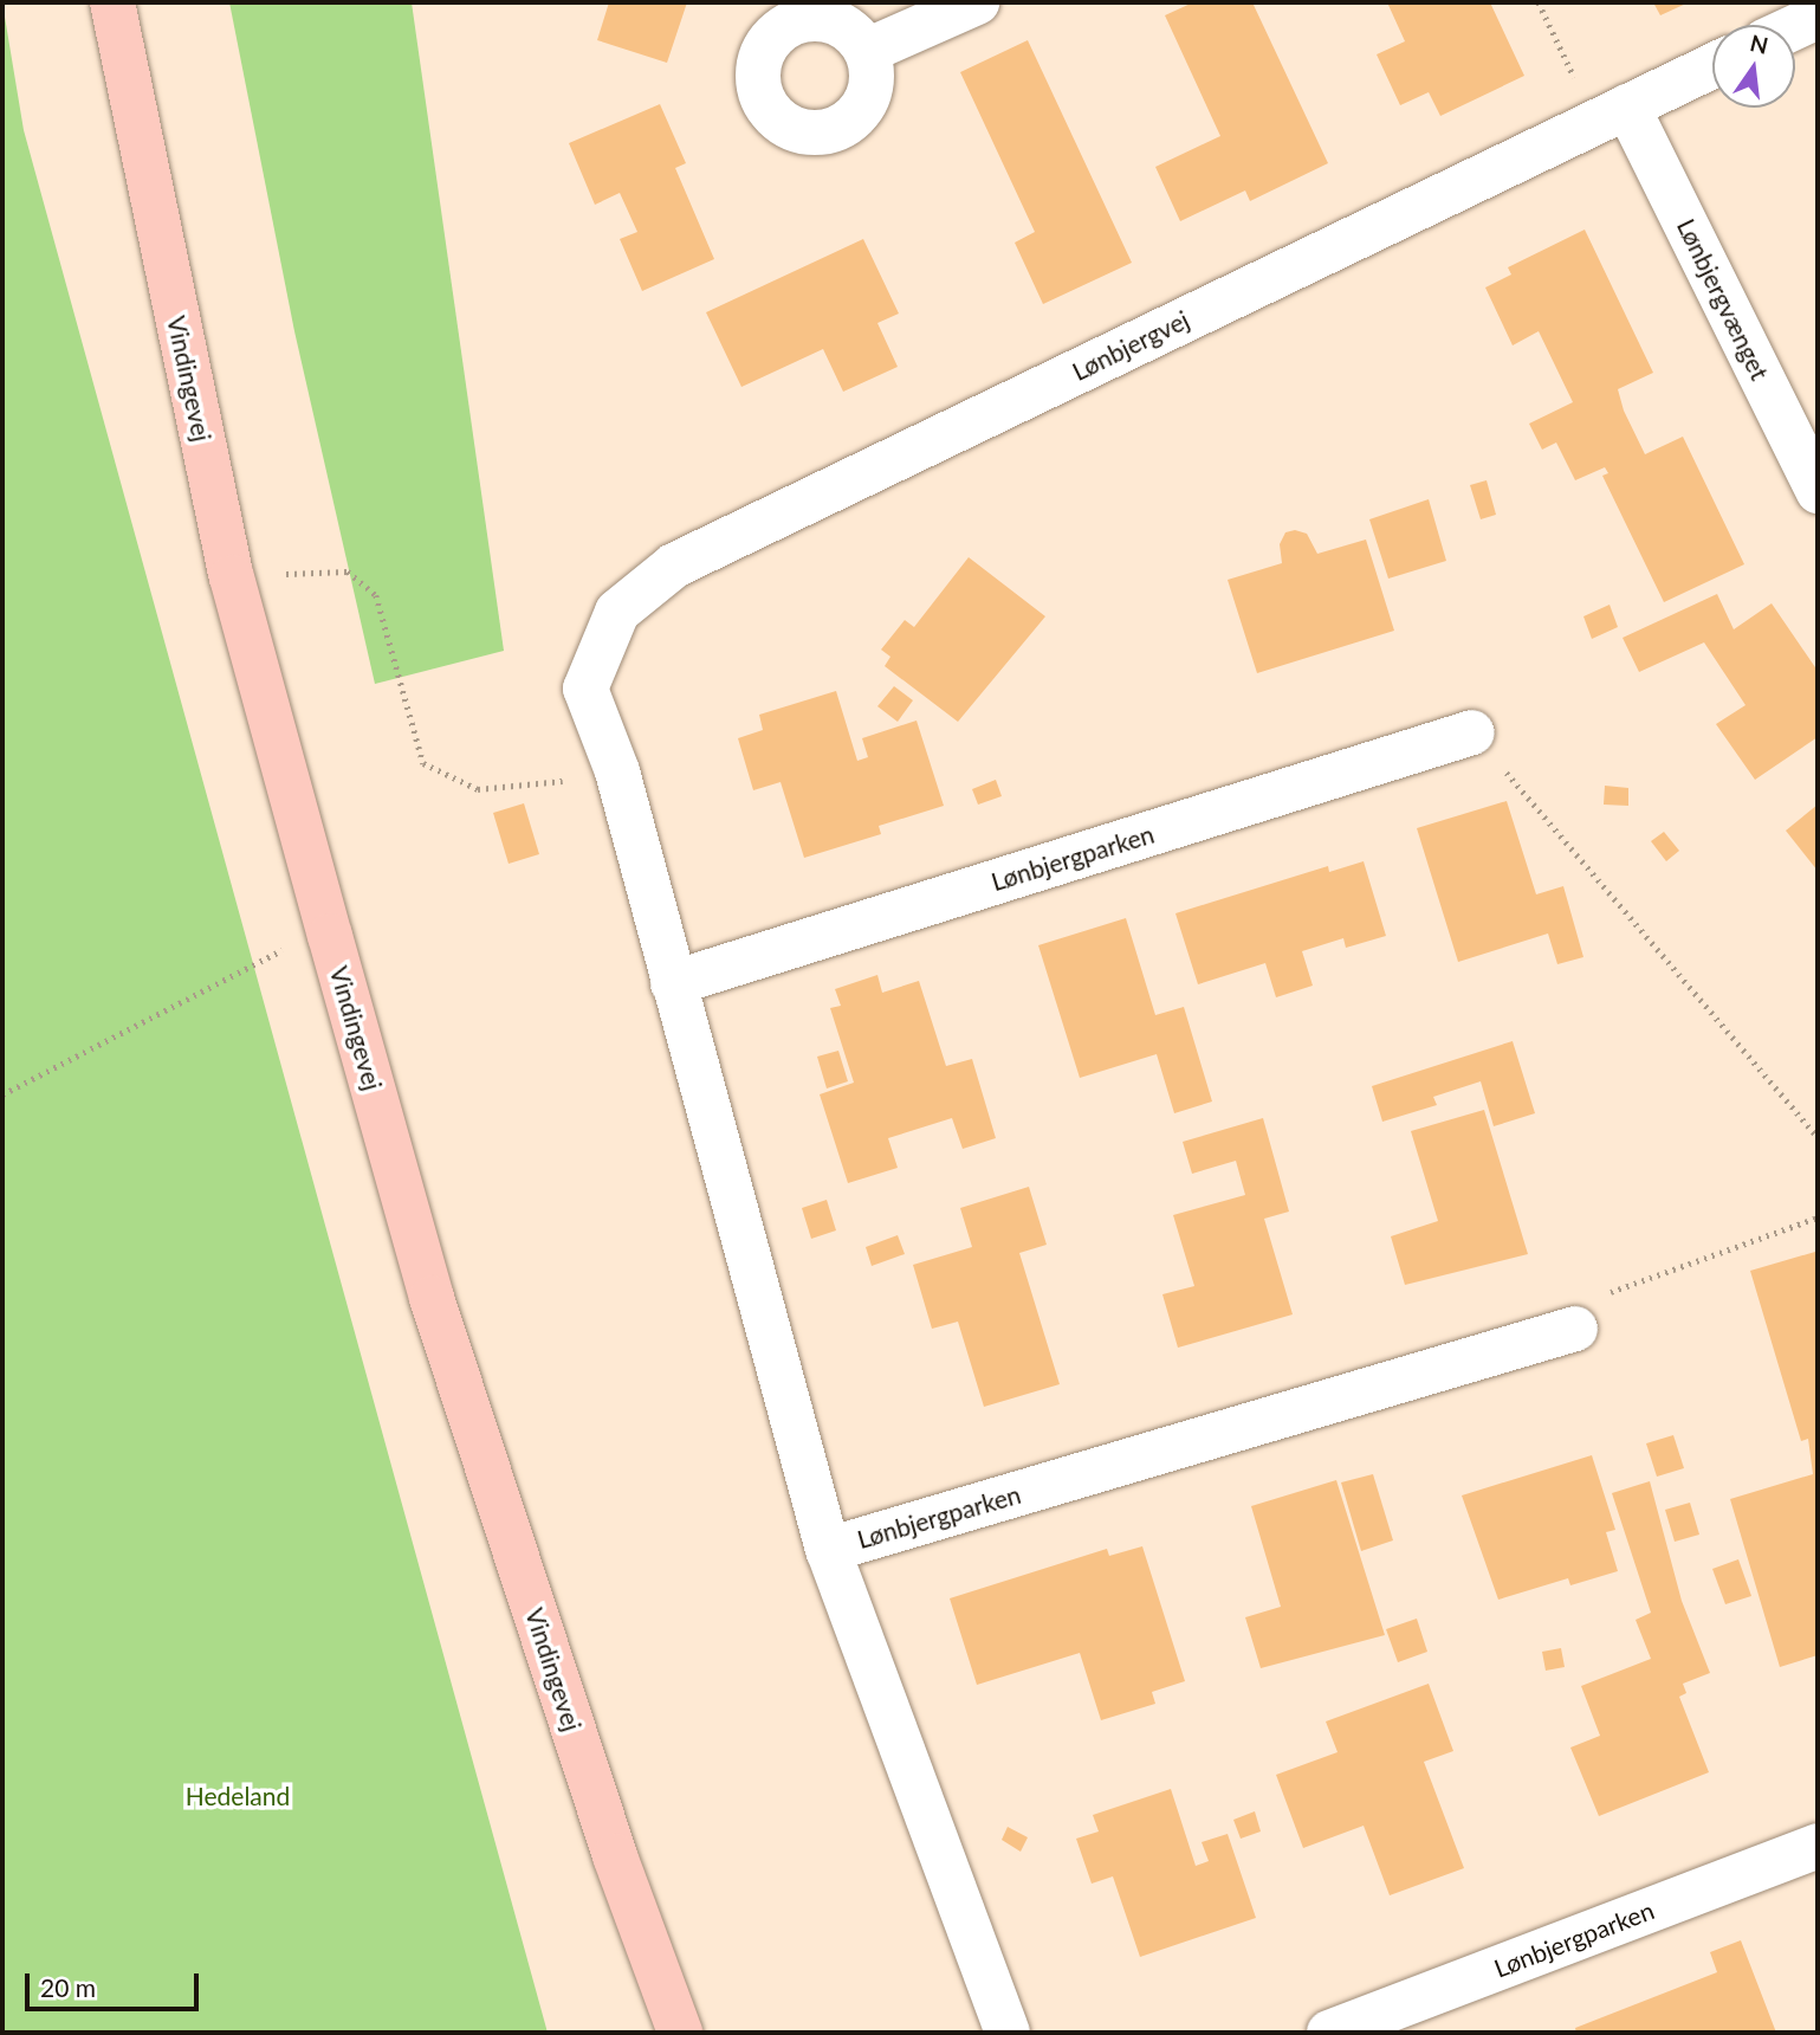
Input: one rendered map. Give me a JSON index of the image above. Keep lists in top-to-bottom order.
{
  "streets": {
    "main road": ["Vindingevej"],
    "street": ["Lønbjergvænget", "Lønbjergvej", "Lønbjergparken"]
  },
  "crossings": [
    ["Lønbjergvænget", "Lønbjergvej"],
    ["Lønbjergvej", "Lønbjergparken"]
  ],
  "parks": ["Hedeland"],
  "scale_bar": "20 m",
  "north": "top"
}
